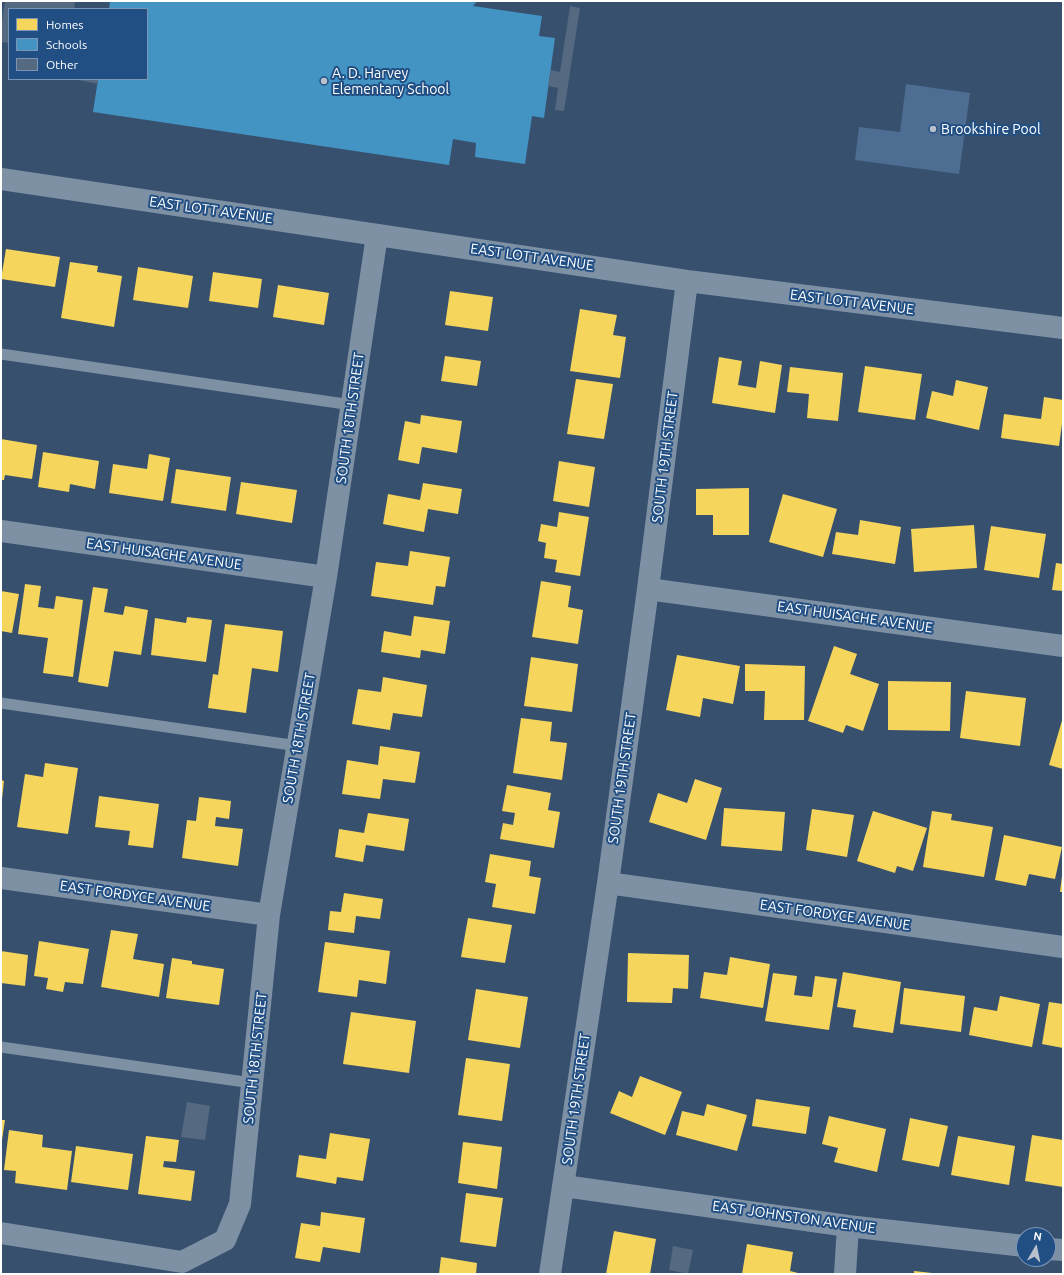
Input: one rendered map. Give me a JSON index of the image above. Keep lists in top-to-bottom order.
{
  "streets": {
    "street": [
      "EAST LOTT AVENUE",
      "SOUTH 18TH STREET",
      "SOUTH 19TH STREET",
      "EAST HUISACHE AVENUE",
      "EAST FORDYCE AVENUE",
      "EAST JOHNSTON AVENUE"
    ]
  },
  "crossings": [
    ["EAST LOTT AVENUE", "SOUTH 18TH STREET"],
    ["EAST LOTT AVENUE", "SOUTH 19TH STREET"],
    ["SOUTH 18TH STREET", "EAST HUISACHE AVENUE"],
    ["SOUTH 18TH STREET", "EAST FORDYCE AVENUE"],
    ["SOUTH 19TH STREET", "EAST HUISACHE AVENUE"],
    ["SOUTH 19TH STREET", "EAST FORDYCE AVENUE"],
    ["SOUTH 19TH STREET", "EAST JOHNSTON AVENUE"]
  ],
  "places": ["A. D. Harvey Elementary School", "Brookshire Pool"],
  "legend": ["Homes", "Schools", "Other"],
  "north": "top"
}
